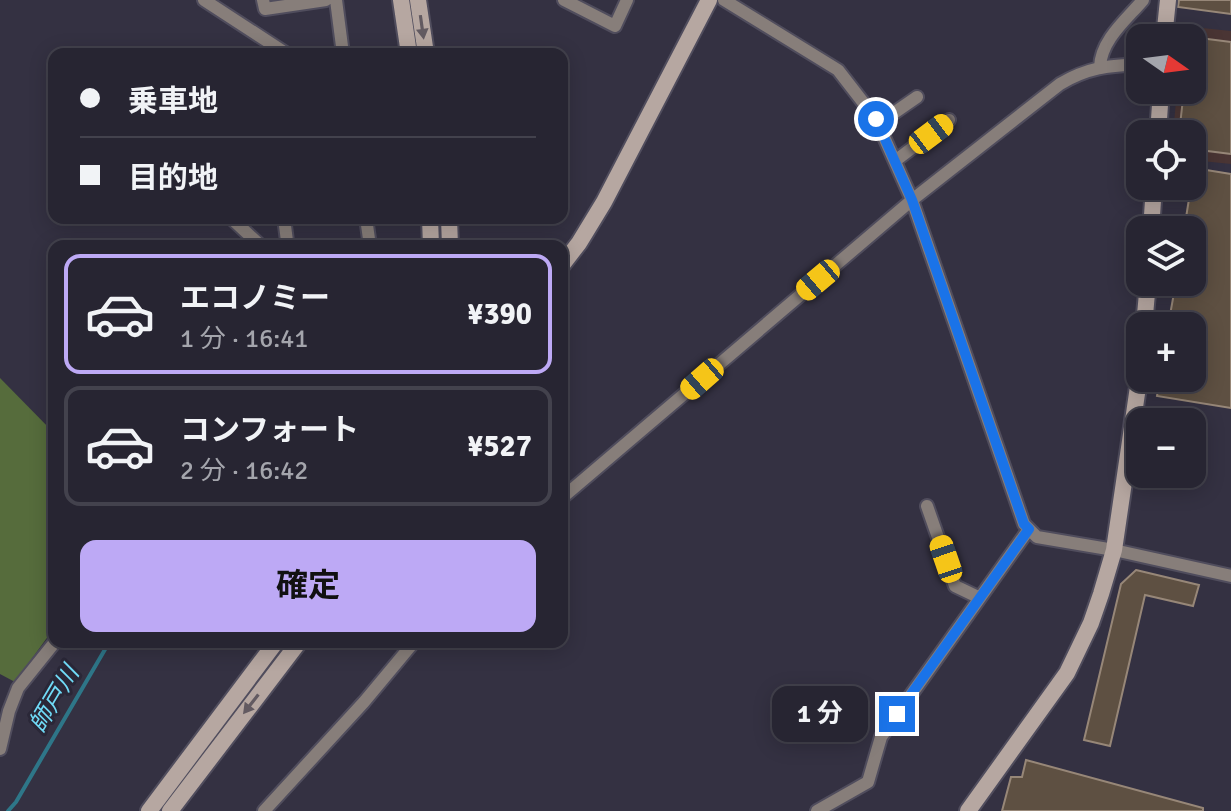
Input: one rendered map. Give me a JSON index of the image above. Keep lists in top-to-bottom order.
{
  "water": ["師戸川"],
  "north": "right",
  "page": {
    "map_buttons": ["+", "−"],
    "banner": ["乗車地", "目的地"],
    "list": [
      {
        "name": "エコノミー",
        "note": "1 分 · 16:41",
        "value": "¥390"
      },
      {
        "name": "コンフォート",
        "note": "2 分 · 16:42",
        "value": "¥527"
      }
    ],
    "buttons": "確定",
    "bubble": "1 分"
  }
}
